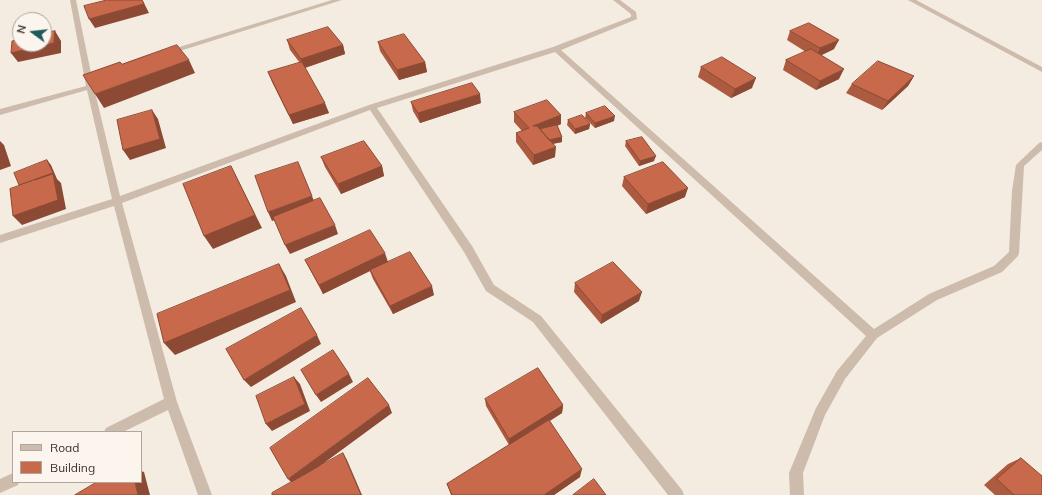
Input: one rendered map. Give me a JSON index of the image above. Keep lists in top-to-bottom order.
{
  "legend": ["Road", "Building"],
  "north": "left"
}
